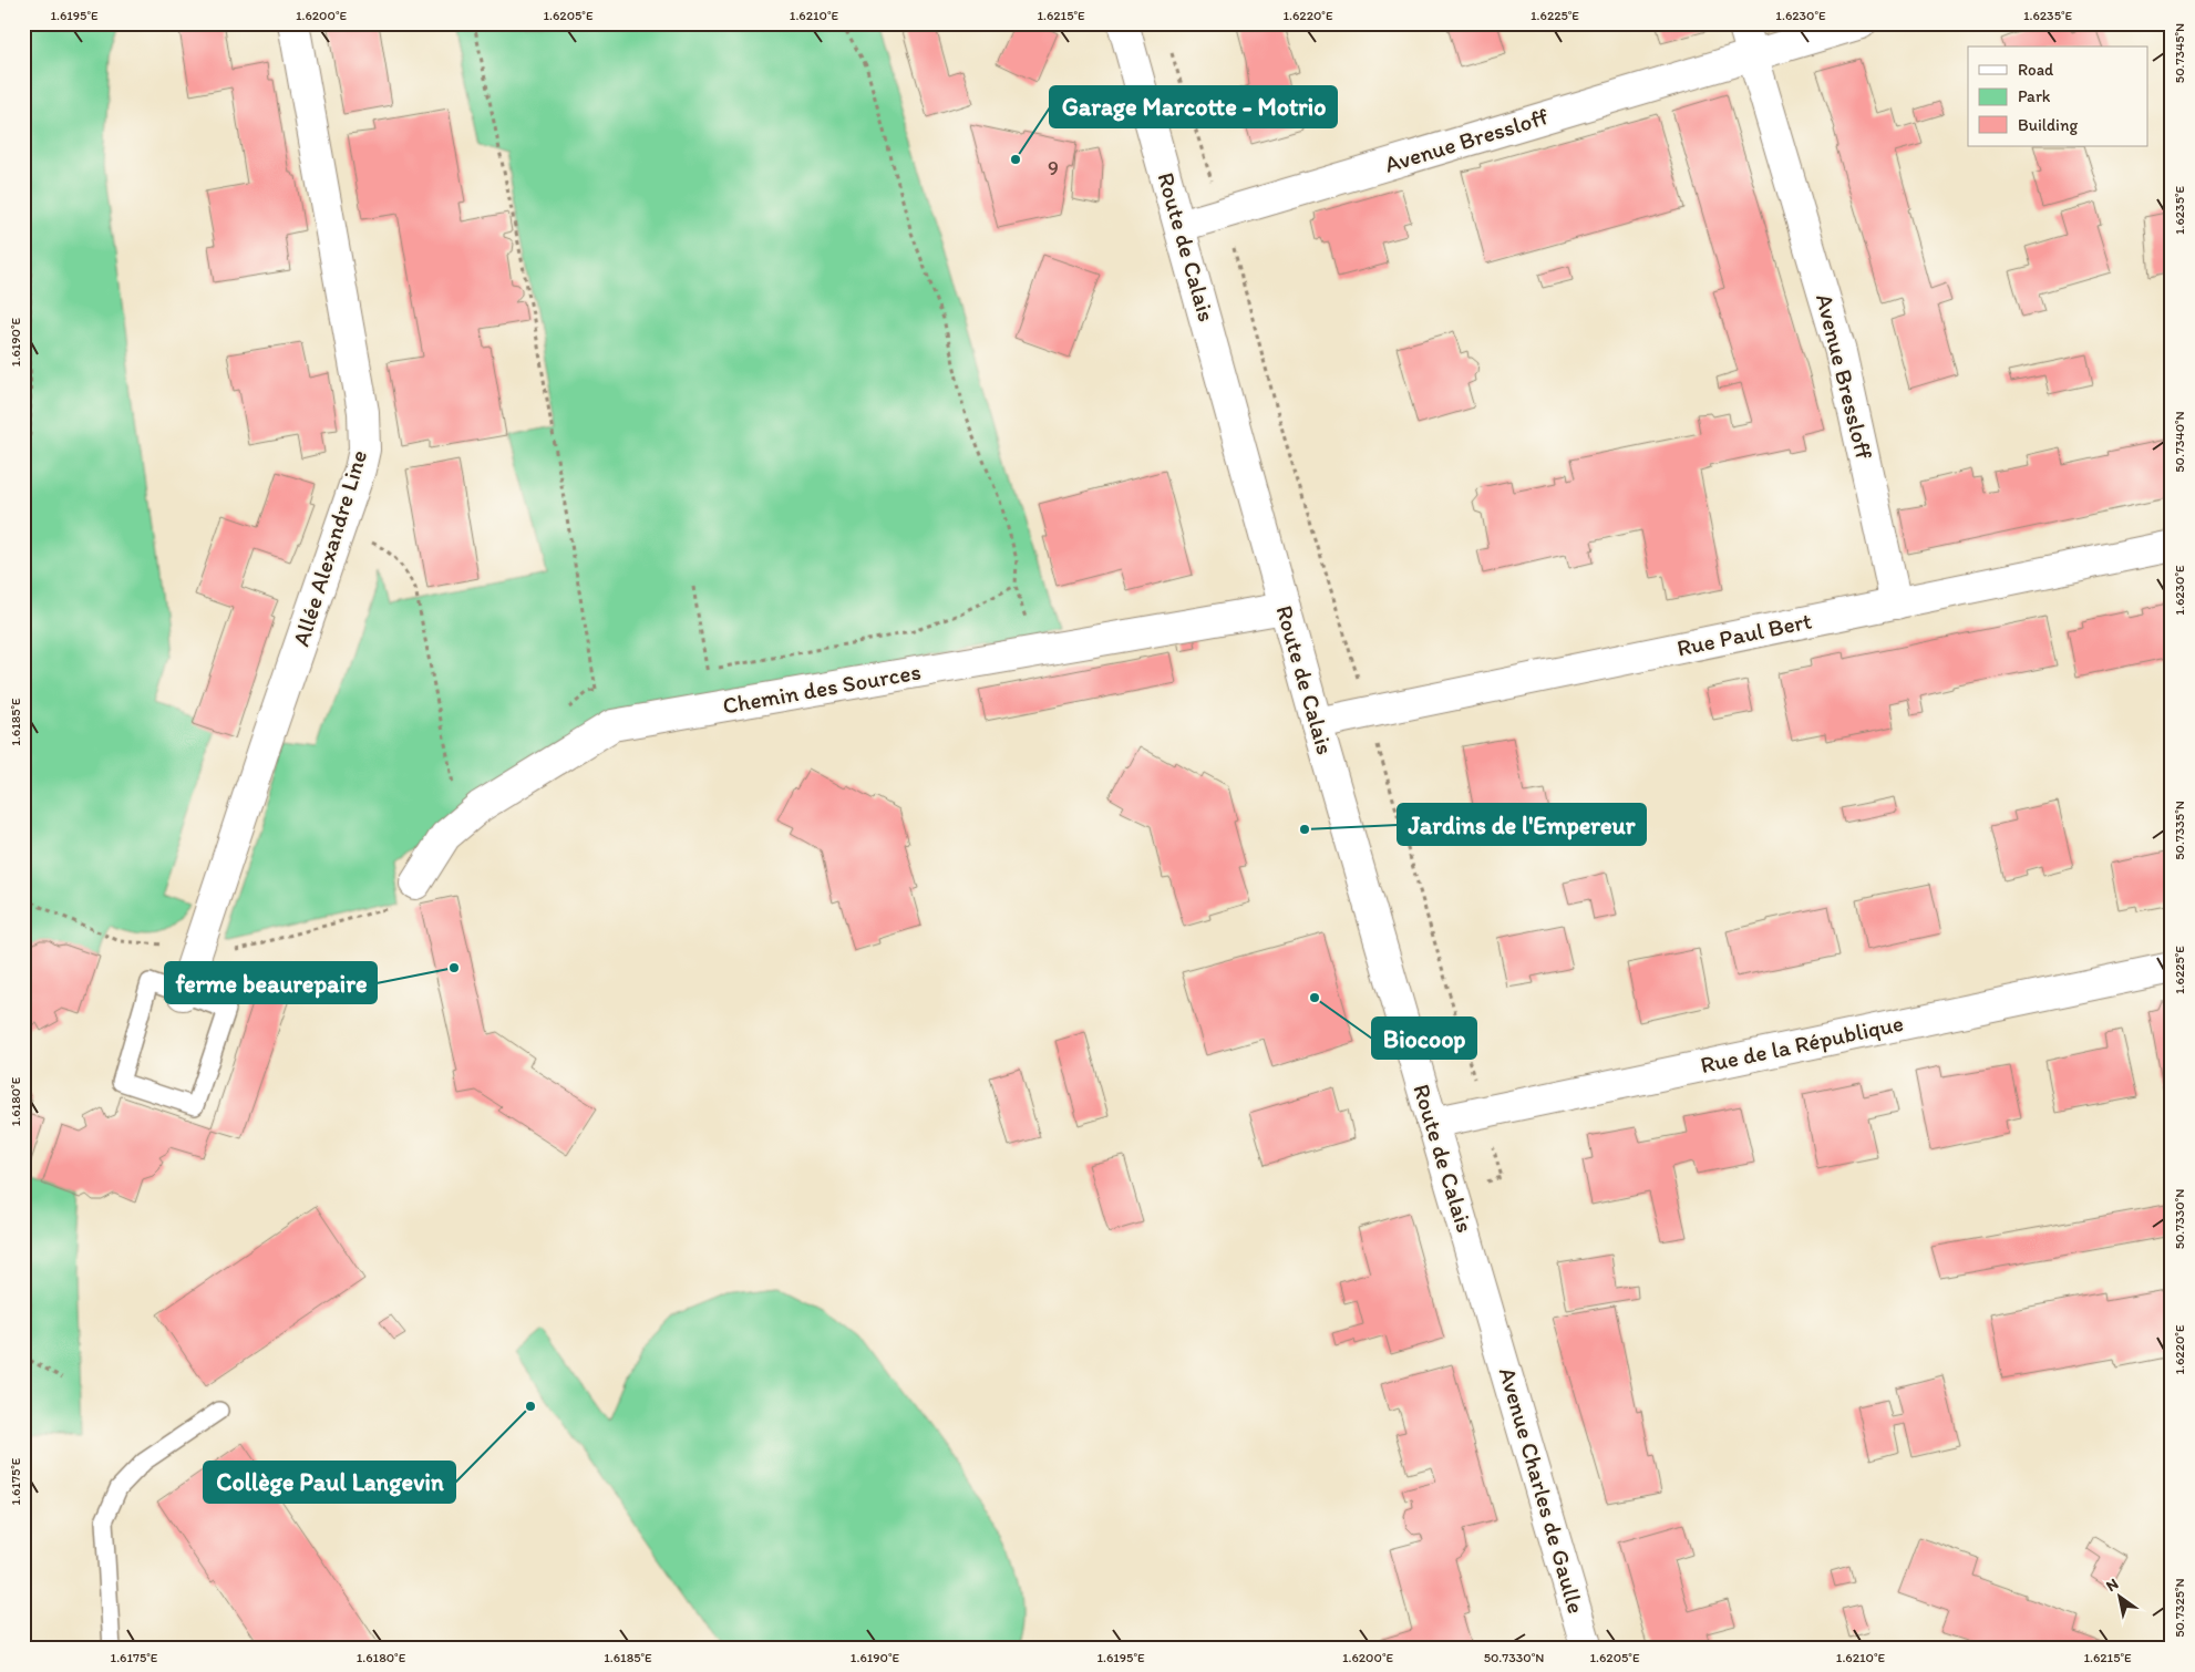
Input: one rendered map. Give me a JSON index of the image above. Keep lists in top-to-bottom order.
{
  "streets": {
    "street": [
      "Avenue Bressloff",
      "Route de Calais",
      "Allée Alexandre Line",
      "Rue Paul Bert",
      "Chemin des Sources",
      "Rue de la République",
      "Avenue Charles de Gaulle"
    ]
  },
  "crossings": [
    ["Avenue Bressloff", "Route de Calais"],
    ["Avenue Bressloff", "Rue Paul Bert"],
    ["Route de Calais", "Rue Paul Bert"],
    ["Route de Calais", "Chemin des Sources"],
    ["Route de Calais", "Rue de la République"],
    ["Route de Calais", "Avenue Charles de Gaulle"]
  ],
  "places": [
    "Garage Marcotte - Motrio",
    "Jardins de l'Empereur",
    "ferme beaurepaire",
    "Biocoop",
    "Collège Paul Langevin"
  ],
  "house_numbers": ["9"],
  "legend": ["Road", "Park", "Building"],
  "north": "top left",
  "coordinates": [
    "1.6195°E",
    "1.6200°E",
    "1.6205°E",
    "1.6210°E",
    "1.6215°E",
    "1.6220°E",
    "1.6225°E",
    "1.6230°E",
    "1.6235°E",
    "50.7345°N",
    "1.6190°E",
    "50.7340°N",
    "1.6185°E",
    "50.7335°N",
    "1.6180°E",
    "50.7330°N",
    "1.6175°E",
    "50.7325°N"
  ]
}
